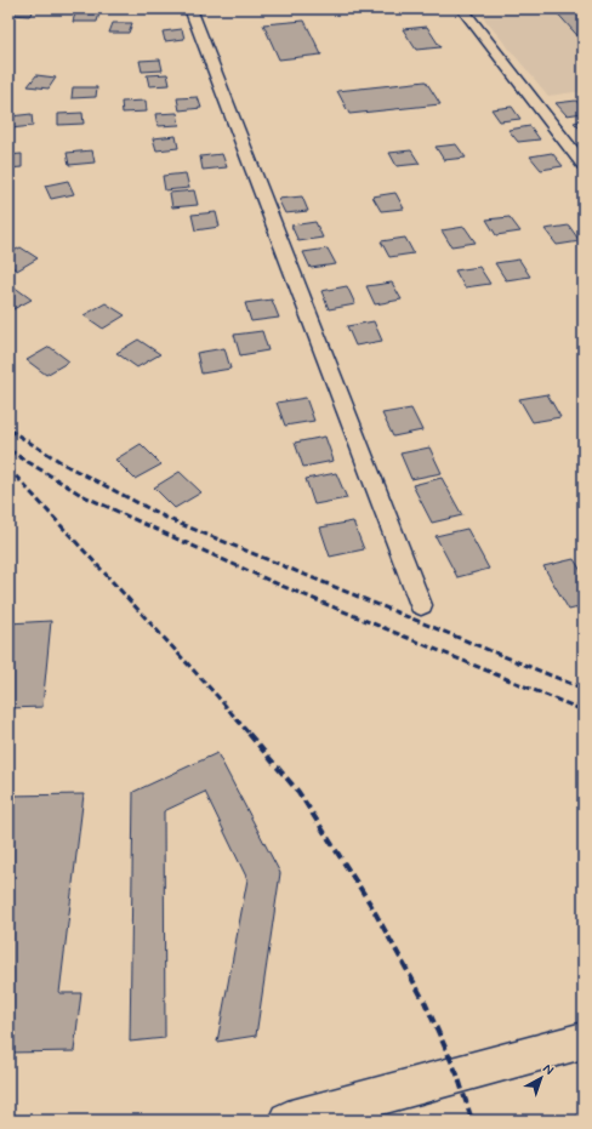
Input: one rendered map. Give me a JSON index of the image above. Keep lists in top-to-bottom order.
{
  "north": "top right"
}
